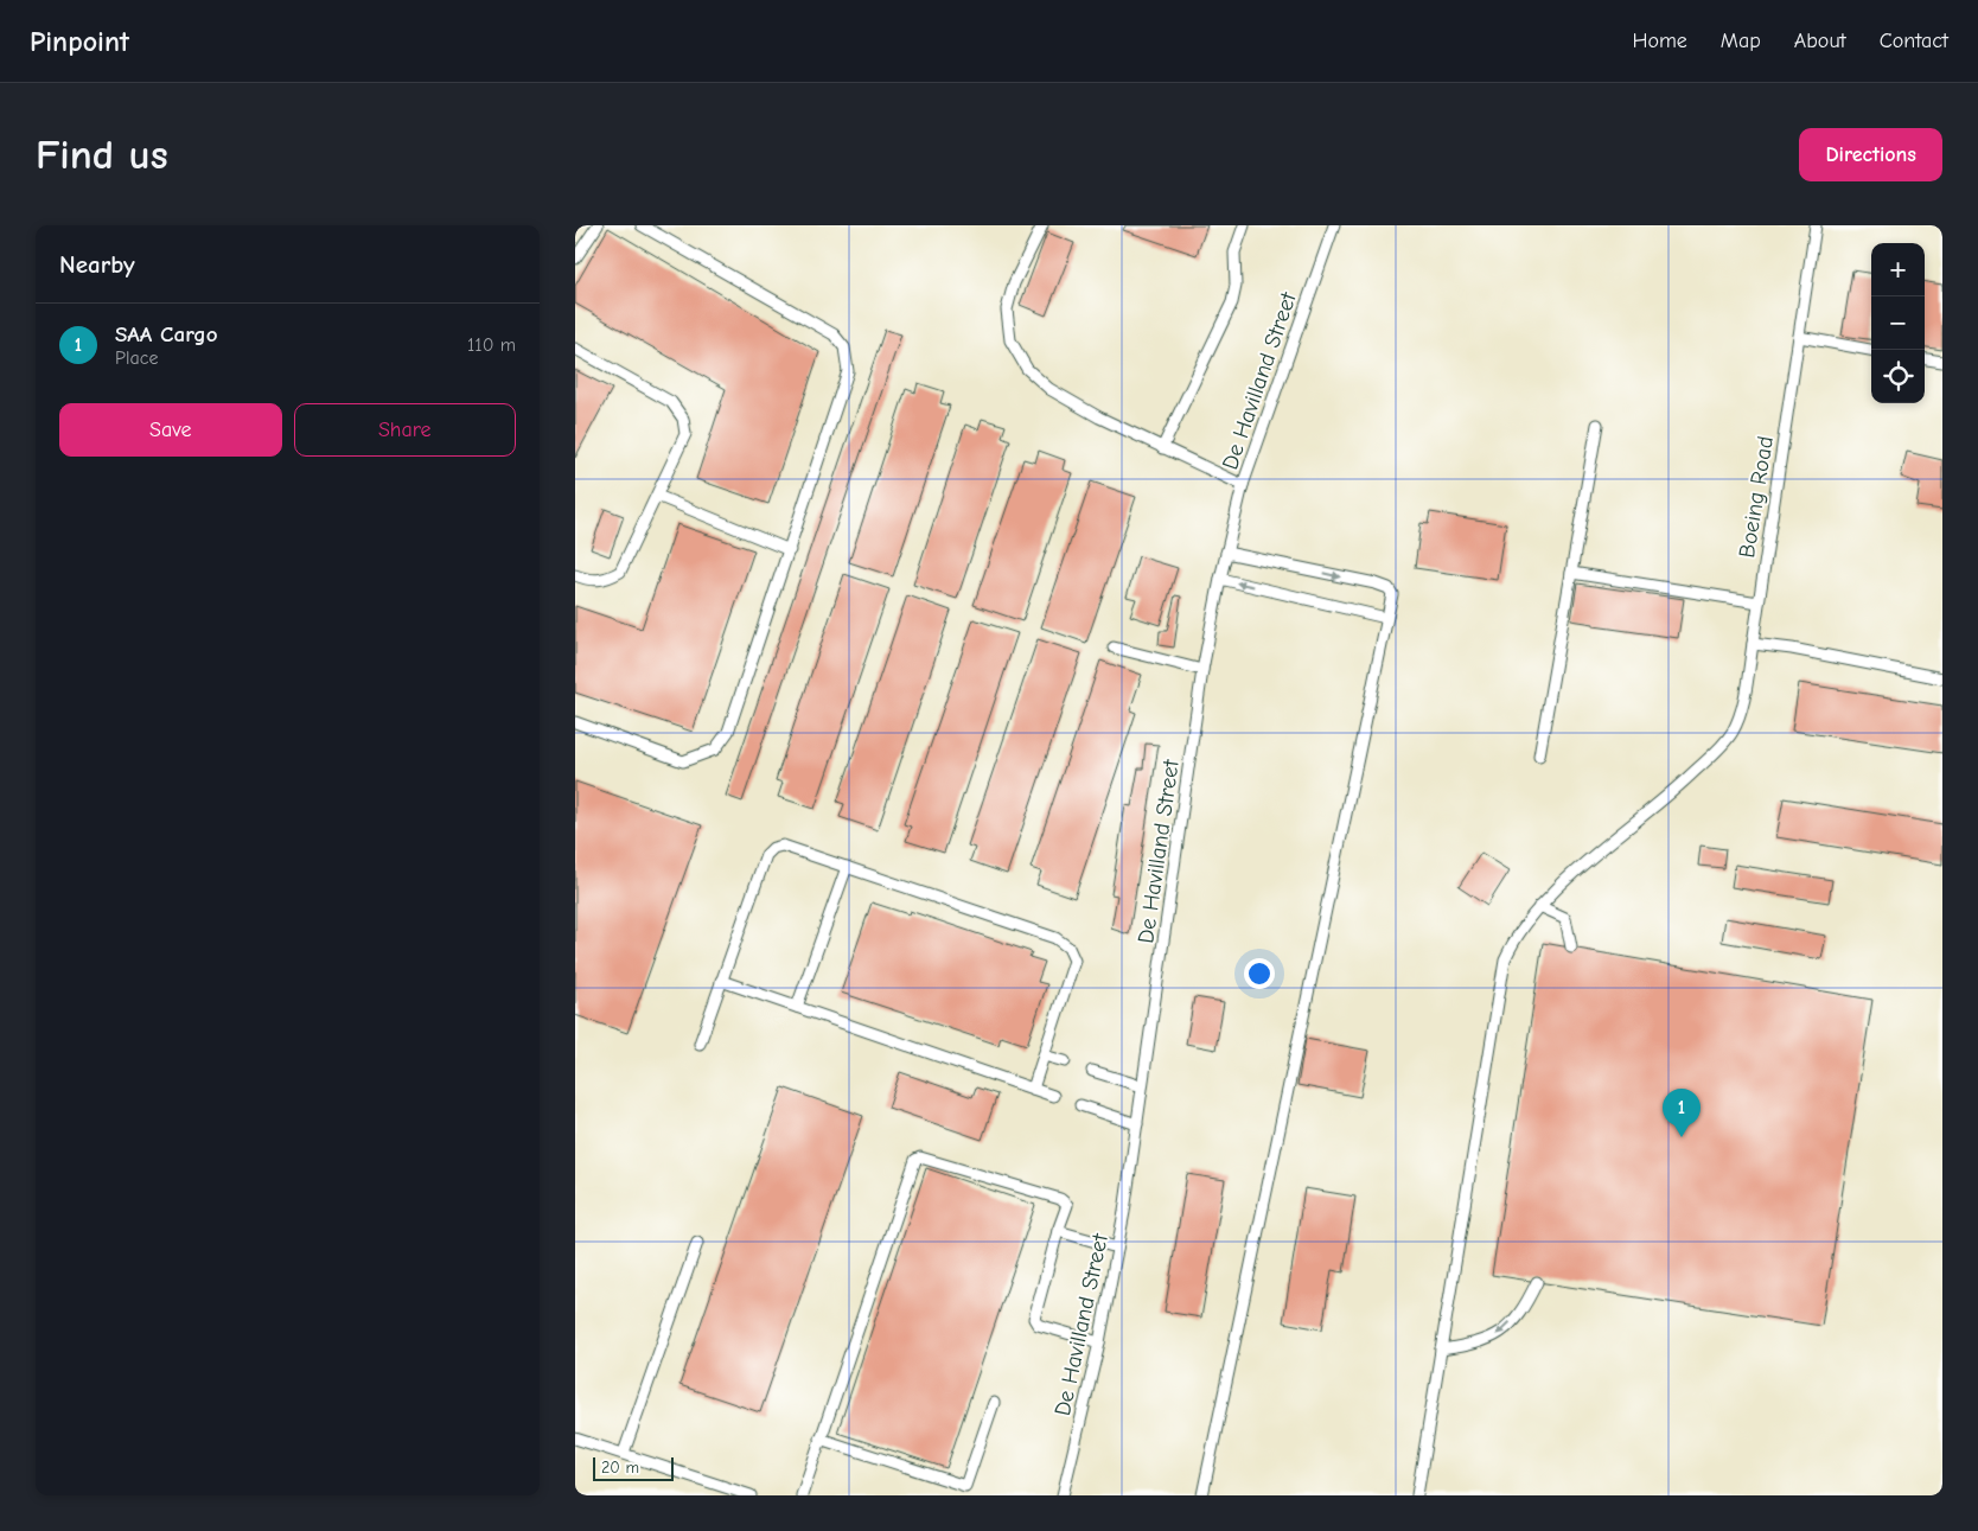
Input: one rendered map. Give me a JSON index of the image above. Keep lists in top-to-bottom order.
{
  "streets": {
    "lane": ["De Havilland Street", "Boeing Road"]
  },
  "scale_bar": "20 m",
  "page": {
    "header": "Pinpoint",
    "nav": [
      "Home",
      "Map",
      "About",
      "Contact"
    ],
    "buttons": [
      "Directions",
      ["Save", "Share"]
    ],
    "title": "Find us",
    "heading": "Nearby",
    "map_buttons": ["+", "−"],
    "list": [
      {
        "mark": "1",
        "name": "SAA Cargo",
        "note": "Place",
        "value": "110 m"
      }
    ],
    "pins": "1",
    "scale": "20 m"
  }
}
